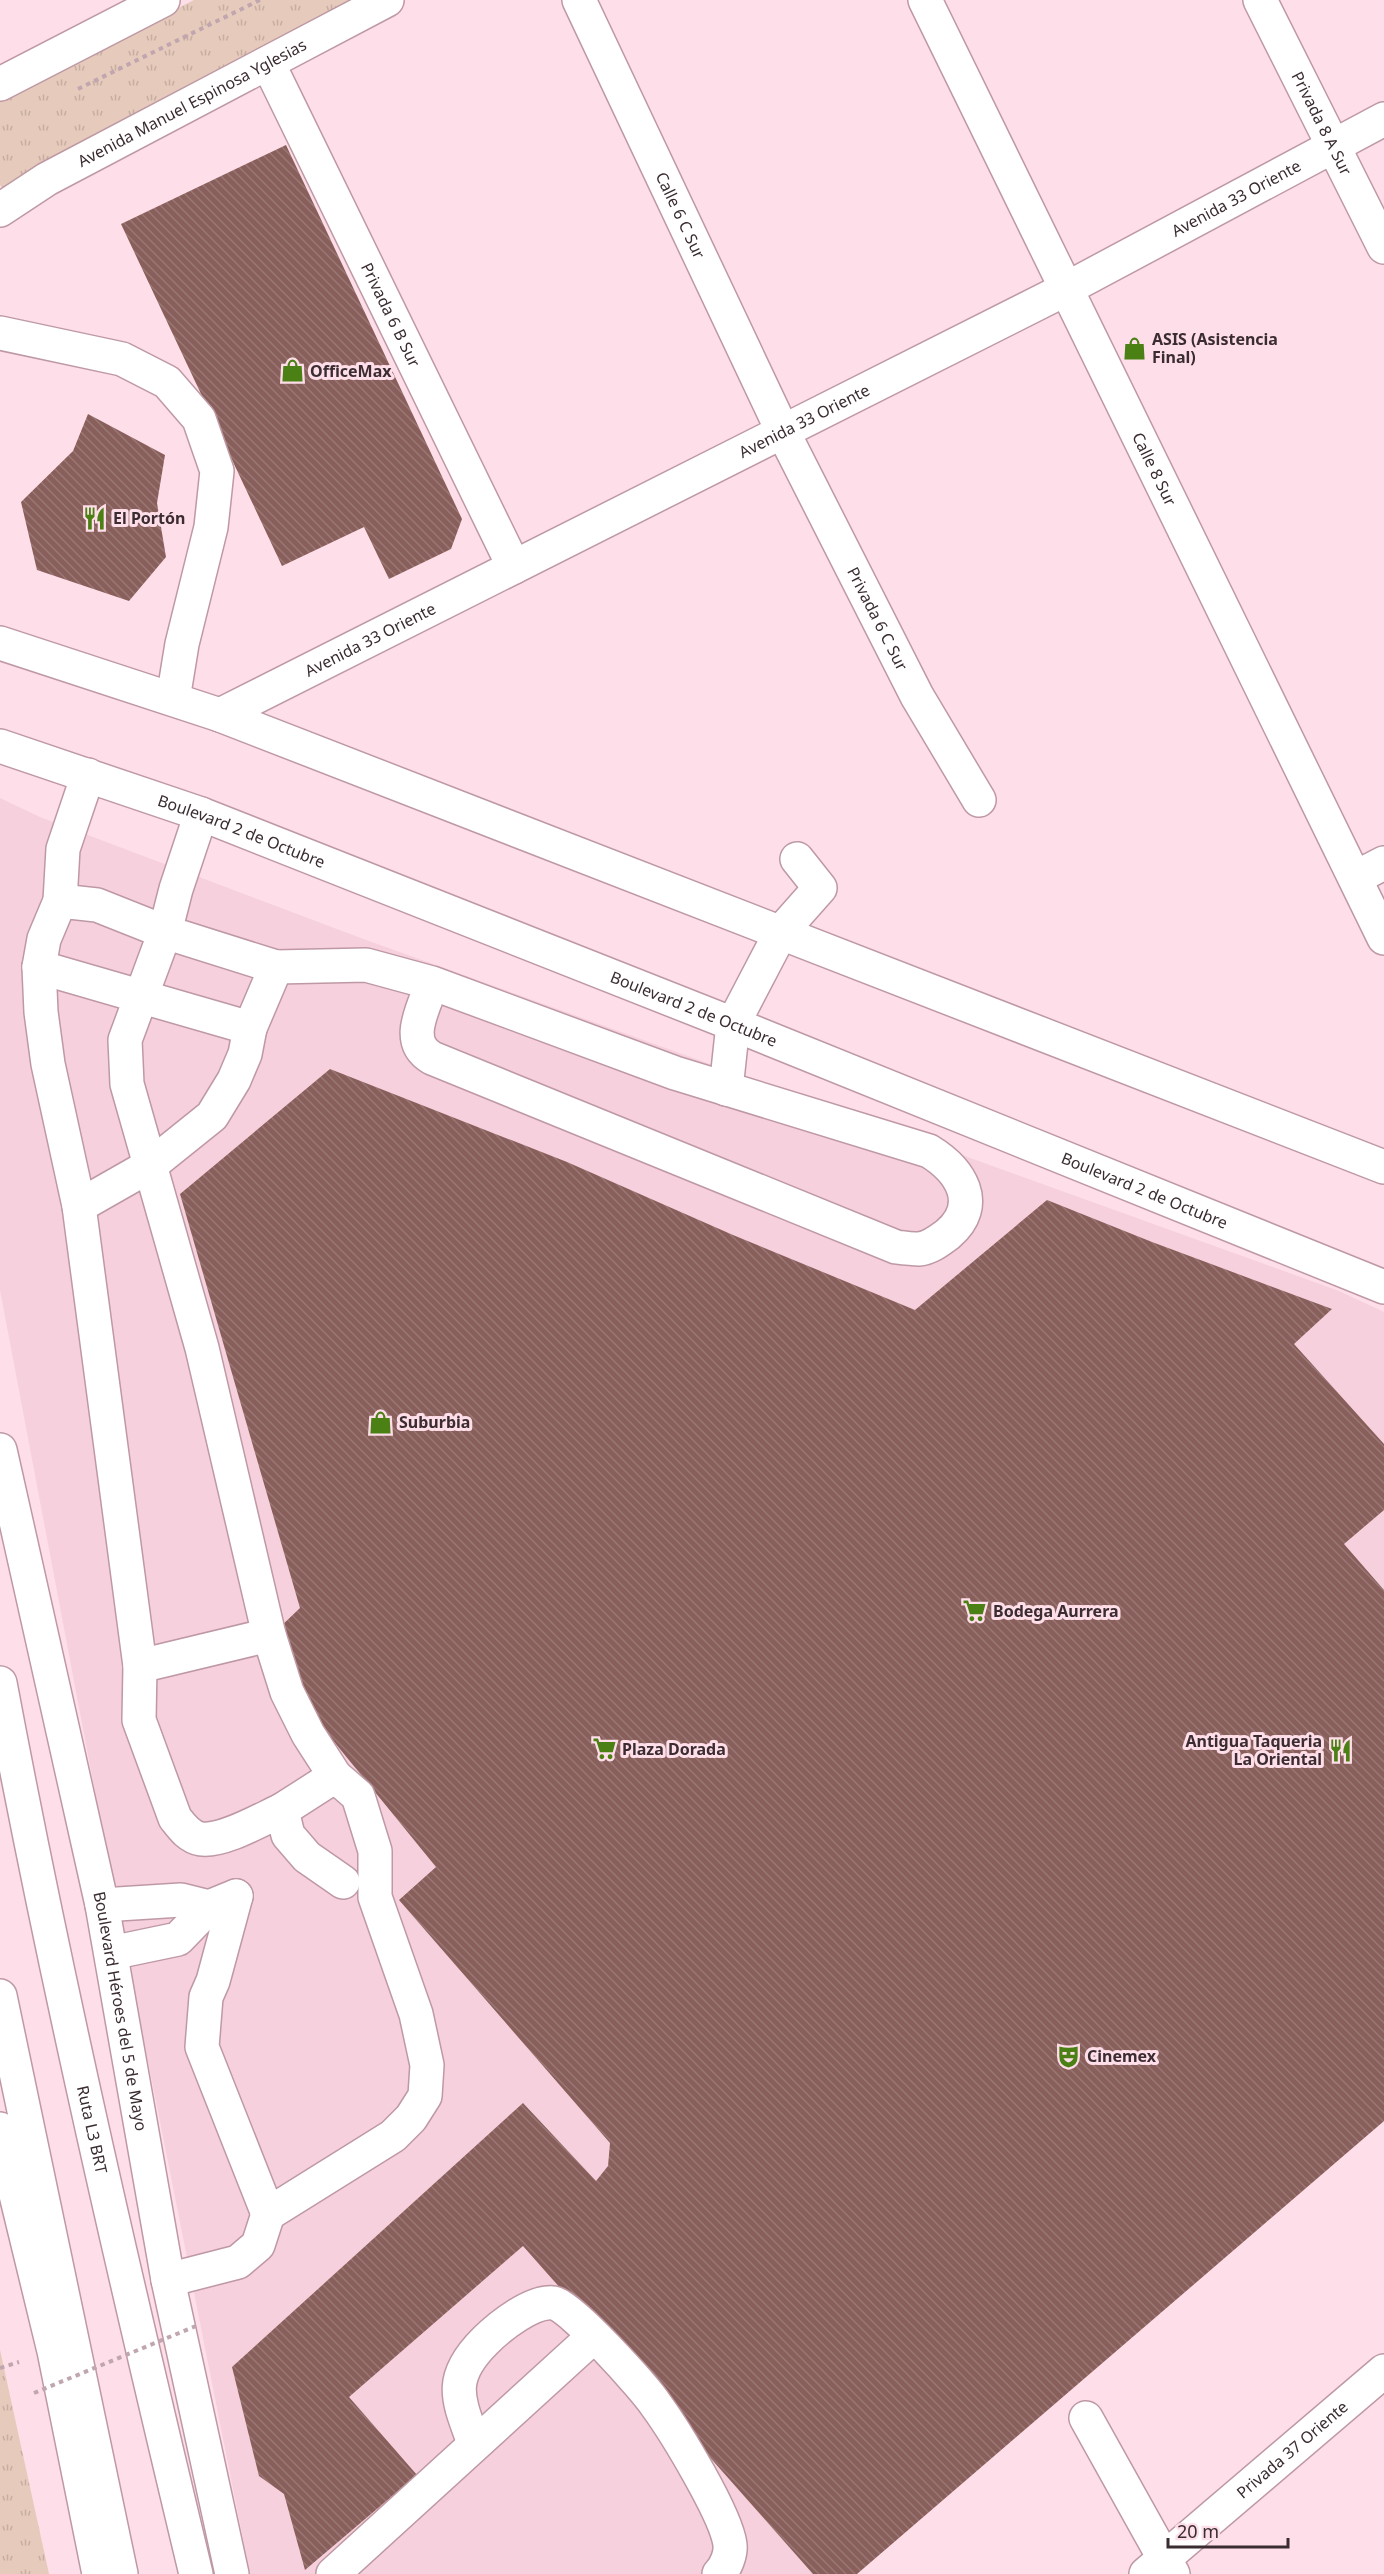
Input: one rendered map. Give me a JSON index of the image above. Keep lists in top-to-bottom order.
{
  "streets": {
    "main road": [
      "Avenida Manuel Espinosa Yglesias",
      "Privada 8 A Sur",
      "Avenida 33 Oriente",
      "Calle 6 C Sur",
      "Privada 6 B Sur",
      "Calle 8 Sur",
      "Privada 6 C Sur",
      "Boulevard 2 de Octubre",
      "Boulevard Héroes del 5 de Mayo",
      "Ruta L3 BRT",
      "Privada 37 Oriente"
    ]
  },
  "crossings": [
    ["Avenida Manuel Espinosa Yglesias", "Privada 6 B Sur"],
    ["Privada 8 A Sur", "Avenida 33 Oriente"],
    ["Avenida 33 Oriente", "Calle 6 C Sur"],
    ["Avenida 33 Oriente", "Privada 6 B Sur"],
    ["Avenida 33 Oriente", "Calle 8 Sur"],
    ["Avenida 33 Oriente", "Privada 6 C Sur"],
    ["Calle 6 C Sur", "Privada 6 C Sur"]
  ],
  "places": {
    "shop": ["ASIS (Asistencia Final)", "OfficeMax", "Suburbia"],
    "restaurant": ["El Portón", "Antigua Taqueria La Oriental"],
    "supermarket": ["Bodega Aurrera", "Plaza Dorada"],
    "theatre": ["Cinemex"]
  },
  "scale_bar": "20 m"
}
